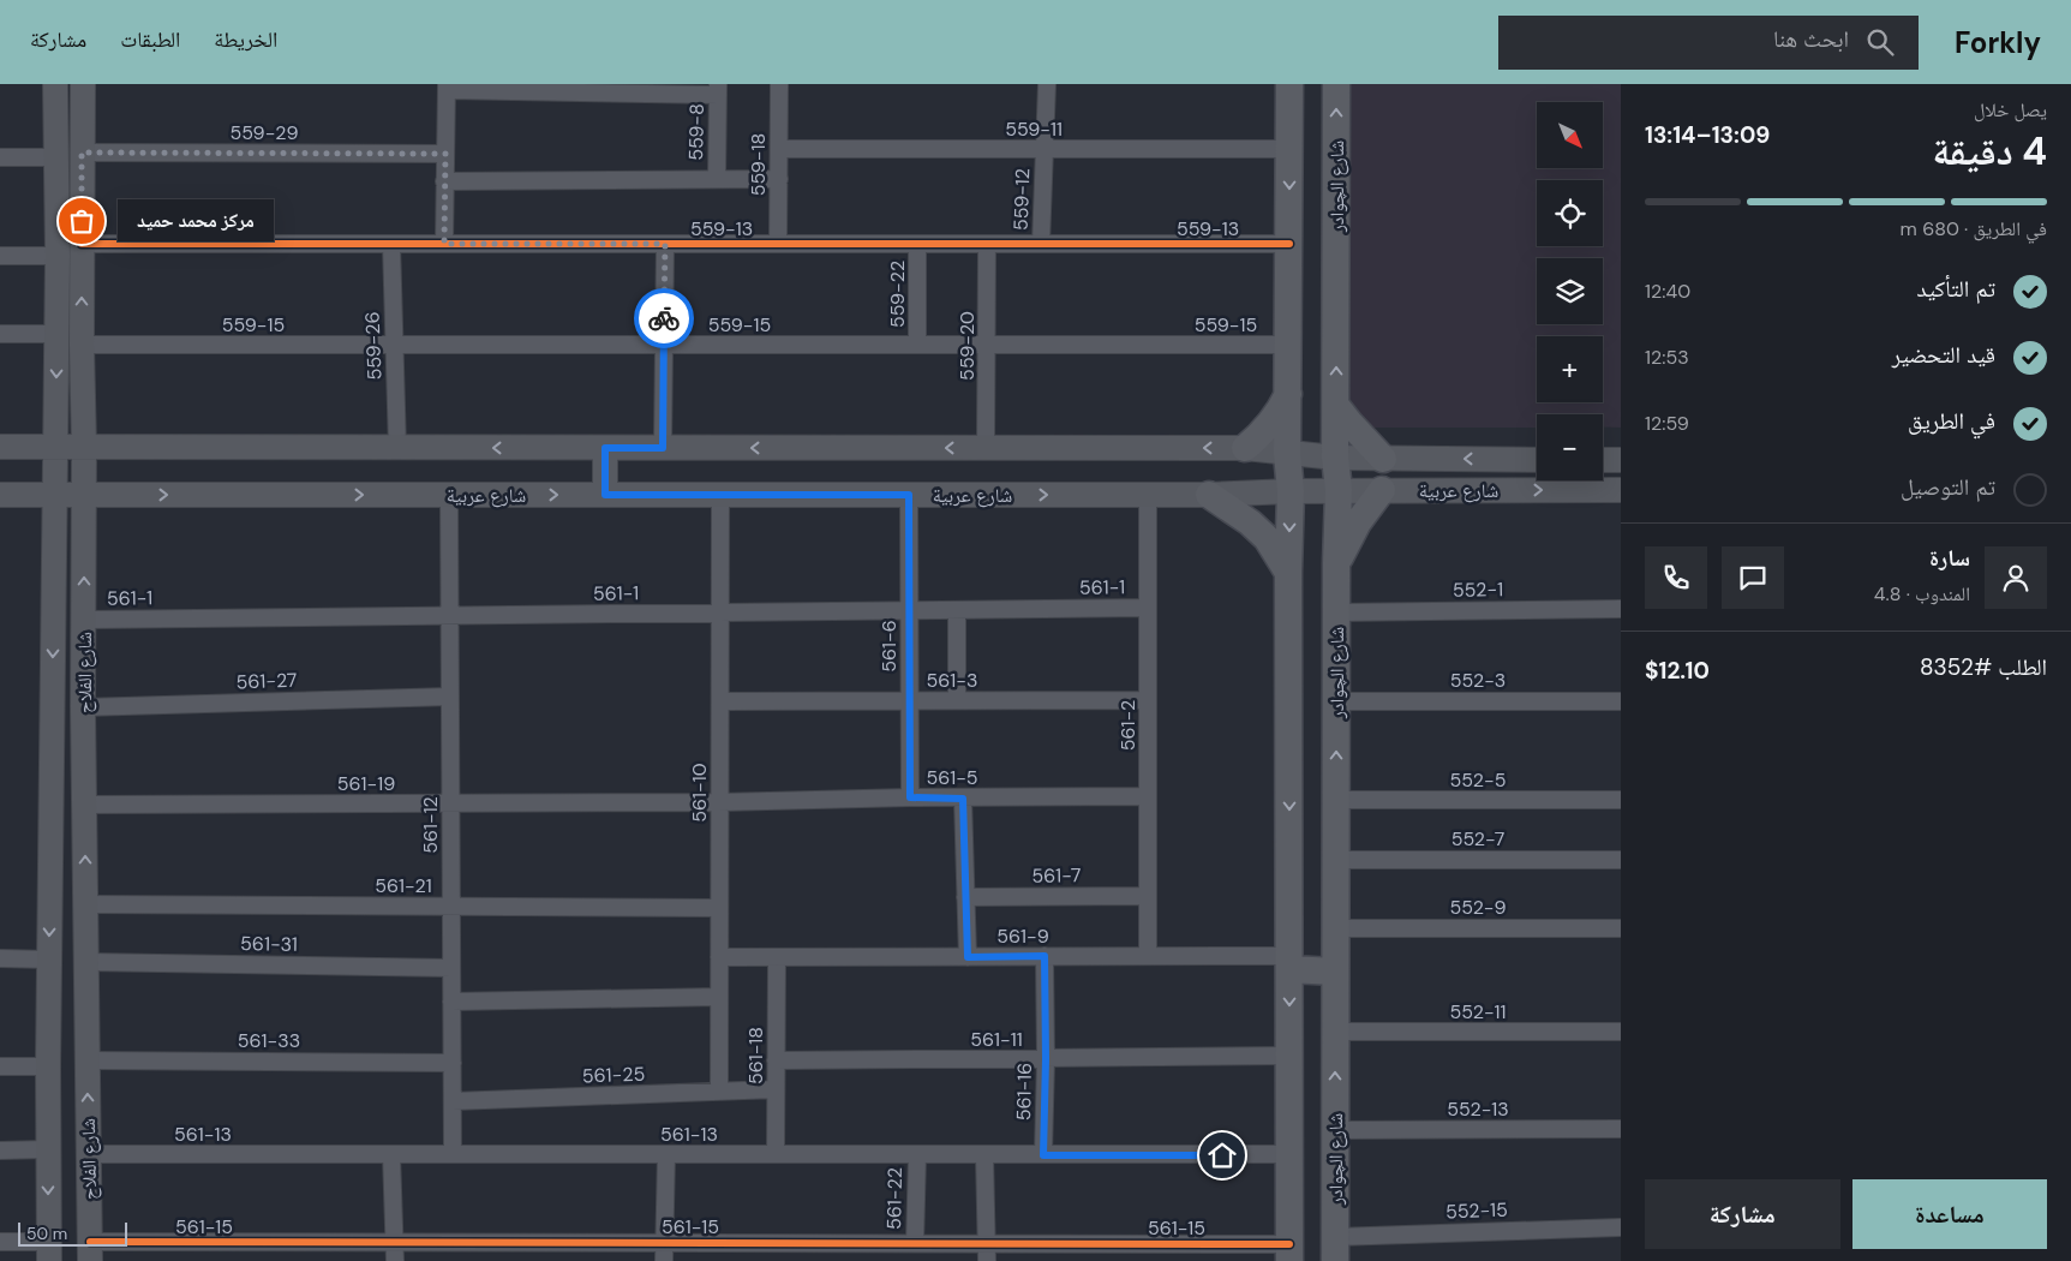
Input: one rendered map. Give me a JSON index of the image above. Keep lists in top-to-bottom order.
{
  "streets": {
    "main road": ["شارع الچوادر", "شارع عربية", "شارع الفلاح"],
    "street": [
      "559-11",
      "559-29",
      "559-8",
      "559-18",
      "559-12",
      "559-13",
      "559-22",
      "559-15",
      "559-26",
      "559-20",
      "561-1",
      "552-1",
      "561-6",
      "561-3",
      "552-3",
      "561-27",
      "561-2",
      "561-5",
      "552-5",
      "561-19",
      "561-10",
      "561-12",
      "552-7",
      "561-7",
      "561-21",
      "552-9",
      "561-9",
      "561-31",
      "552-11",
      "561-11",
      "561-33",
      "561-18",
      "561-25",
      "561-16",
      "552-13",
      "561-13",
      "561-22",
      "552-15",
      "561-15"
    ]
  },
  "crossings": [
    ["559-11", "559-18"],
    ["559-11", "559-12"],
    ["559-29", "شارع الفلاح"],
    ["559-18", "559-13"],
    ["شارع الچوادر", "شارع عربية"],
    ["شارع الچوادر", "552-1"],
    ["شارع الچوادر", "552-3"],
    ["شارع الچوادر", "552-5"],
    ["شارع الچوادر", "552-7"],
    ["شارع الچوادر", "552-9"],
    ["شارع الچوادر", "552-11"],
    ["شارع الچوادر", "552-13"],
    ["شارع الچوادر", "552-15"],
    ["559-12", "559-13"],
    ["559-13", "559-22"],
    ["559-13", "559-26"],
    ["559-13", "559-20"],
    ["559-13", "شارع الفلاح"],
    ["559-22", "559-15"],
    ["559-15", "559-26"],
    ["559-15", "559-20"],
    ["559-15", "شارع الفلاح"],
    ["559-26", "شارع عربية"],
    ["559-20", "شارع عربية"],
    ["شارع عربية", "561-6"],
    ["شارع عربية", "شارع الفلاح"],
    ["شارع عربية", "561-2"],
    ["شارع عربية", "561-10"],
    ["شارع عربية", "561-12"],
    ["561-1", "561-6"],
    ["561-1", "شارع الفلاح"],
    ["561-1", "561-2"],
    ["561-1", "561-10"],
    ["561-1", "561-12"],
    ["561-6", "561-3"],
    ["561-6", "561-5"],
    ["شارع الفلاح", "561-27"],
    ["شارع الفلاح", "561-19"],
    ["شارع الفلاح", "561-21"],
    ["شارع الفلاح", "561-31"],
    ["شارع الفلاح", "561-33"],
    ["شارع الفلاح", "561-13"],
    ["شارع الفلاح", "561-15"],
    ["561-3", "561-2"],
    ["561-3", "561-10"],
    ["561-27", "561-12"],
    ["561-2", "561-5"],
    ["561-2", "561-7"],
    ["561-2", "561-9"],
    ["561-5", "561-19"],
    ["561-5", "561-10"],
    ["561-19", "561-10"],
    ["561-19", "561-12"],
    ["561-10", "561-21"],
    ["561-10", "561-9"],
    ["561-10", "561-25"],
    ["561-12", "561-21"],
    ["561-12", "561-31"],
    ["561-12", "561-33"],
    ["561-12", "561-25"],
    ["561-12", "561-13"],
    ["561-9", "561-18"],
    ["561-9", "561-16"],
    ["561-11", "561-18"],
    ["561-11", "561-16"],
    ["561-18", "561-25"],
    ["561-18", "561-13"],
    ["561-16", "561-13"],
    ["561-13", "561-22"],
    ["561-22", "561-15"]
  ],
  "places": ["مركز محمد حميد"],
  "scale_bar": "50 m",
  "north": "bottom right",
  "page": {
    "header": "Forkly",
    "search": "ابحث هنا",
    "nav": ["الخريطة", "الطبقات", "مشاركة"],
    "heading": ["4 دقيقة", "يصل خلال", "13:09–13:14"],
    "panel": [
      "سارة",
      "المندوب · 4.8",
      "الطلب #8352",
      "$12.10"
    ],
    "map_buttons": ["+", "−"],
    "bar": "في الطريق · 680 m",
    "bubble": "مركز محمد حميد",
    "list": [
      ["تم التأكيد", "12:40"],
      ["قيد التحضير", "12:53"],
      ["في الطريق", "12:59"],
      "تم التوصيل"
    ],
    "buttons": ["مساعدة", "مشاركة"],
    "scale": "50 m"
  }
}
